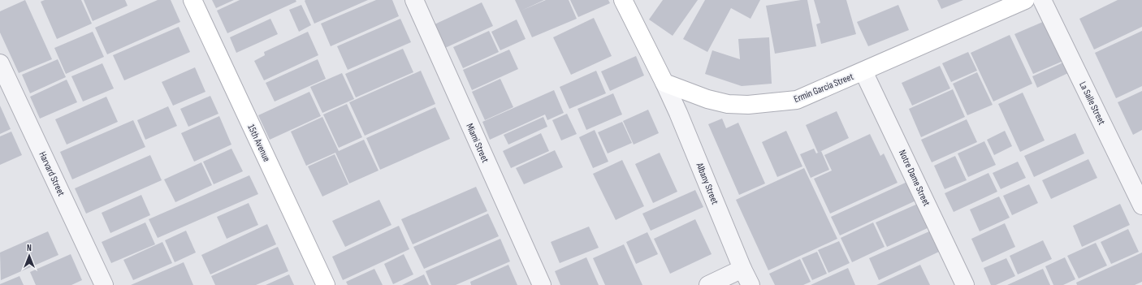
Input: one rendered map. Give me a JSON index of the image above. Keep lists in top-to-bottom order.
{
  "streets": {
    "street": [
      "Ermin Garcia Street",
      "La Salle Street",
      "15th Avenue",
      "Miami Street",
      "Harvard Street",
      "Notre Dame Street",
      "Albany Street"
    ]
  },
  "crossings": [
    ["Ermin Garcia Street", "Notre Dame Street"],
    ["Ermin Garcia Street", "Albany Street"]
  ],
  "north": "top"
}
